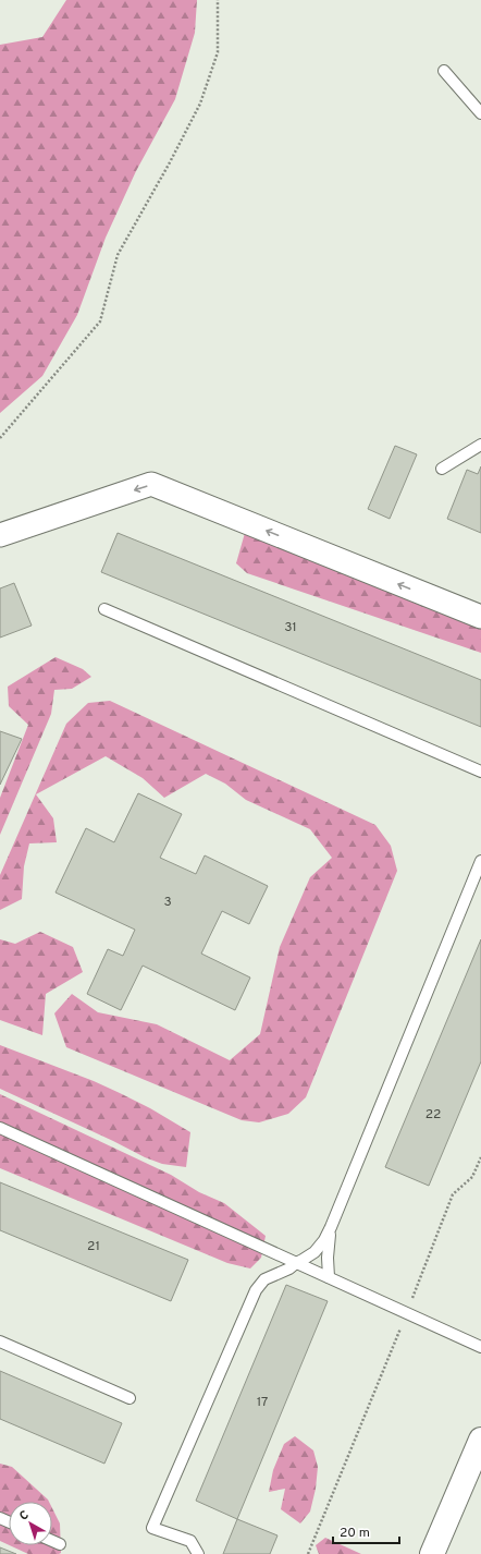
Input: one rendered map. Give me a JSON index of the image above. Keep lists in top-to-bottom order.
{
  "house_numbers": [
    "31",
    "3",
    "22",
    "21",
    "17"
  ],
  "scale_bar": "20 m",
  "north": "top left"
}
